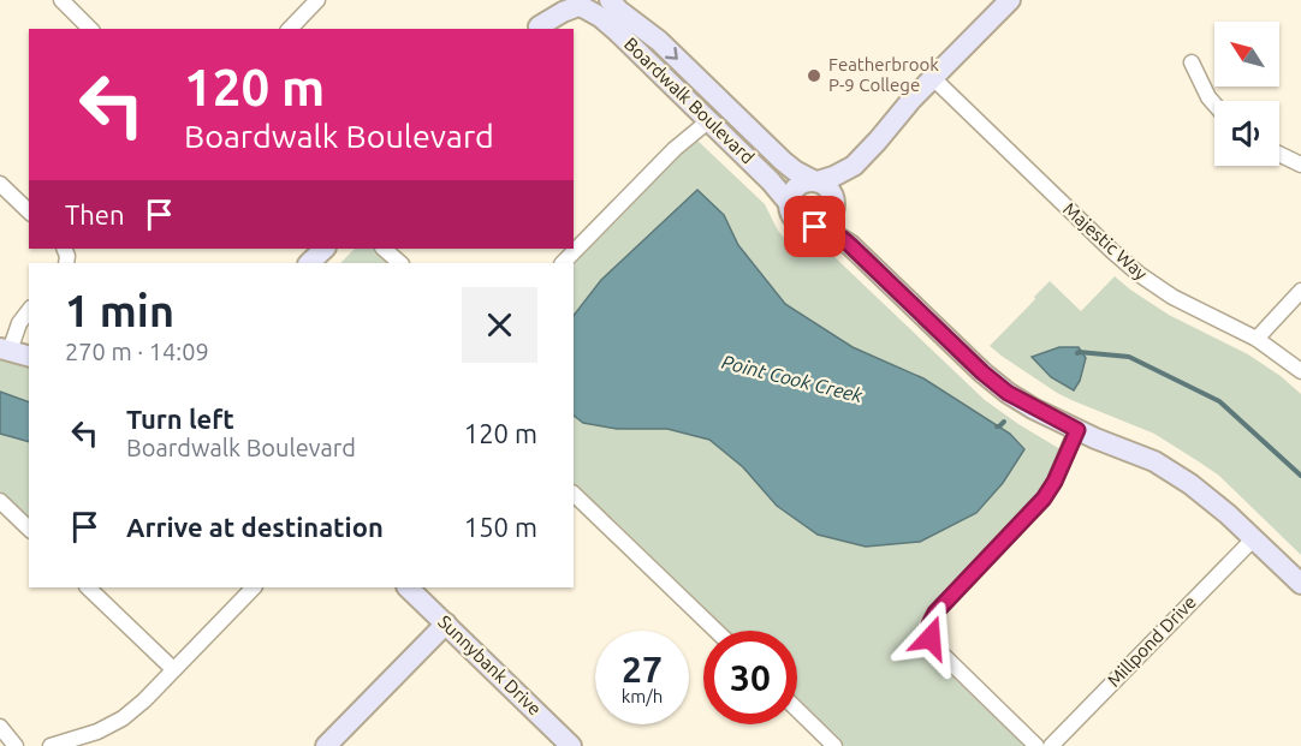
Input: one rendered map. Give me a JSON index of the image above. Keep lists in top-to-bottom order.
{
  "streets": {
    "street": [
      "Boardwalk Boulevard",
      "Majestic Way",
      "Millpond Drive",
      "Sunnybank Drive"
    ]
  },
  "water": ["Point Cook Creek"],
  "places": ["Featherbrook P-9 College"],
  "north": "top left",
  "page": {
    "turn": ["120 m", "Boardwalk Boulevard"],
    "then": "Then",
    "heading": ["1 min", "270 m · 14:09"],
    "list": [
      {
        "name": "Turn left",
        "note": "Boardwalk Boulevard",
        "value": "120 m"
      },
      {
        "name": "Arrive at destination",
        "value": "150 m"
      }
    ],
    "speed": "27 km/h",
    "limit": "30"
  }
}
